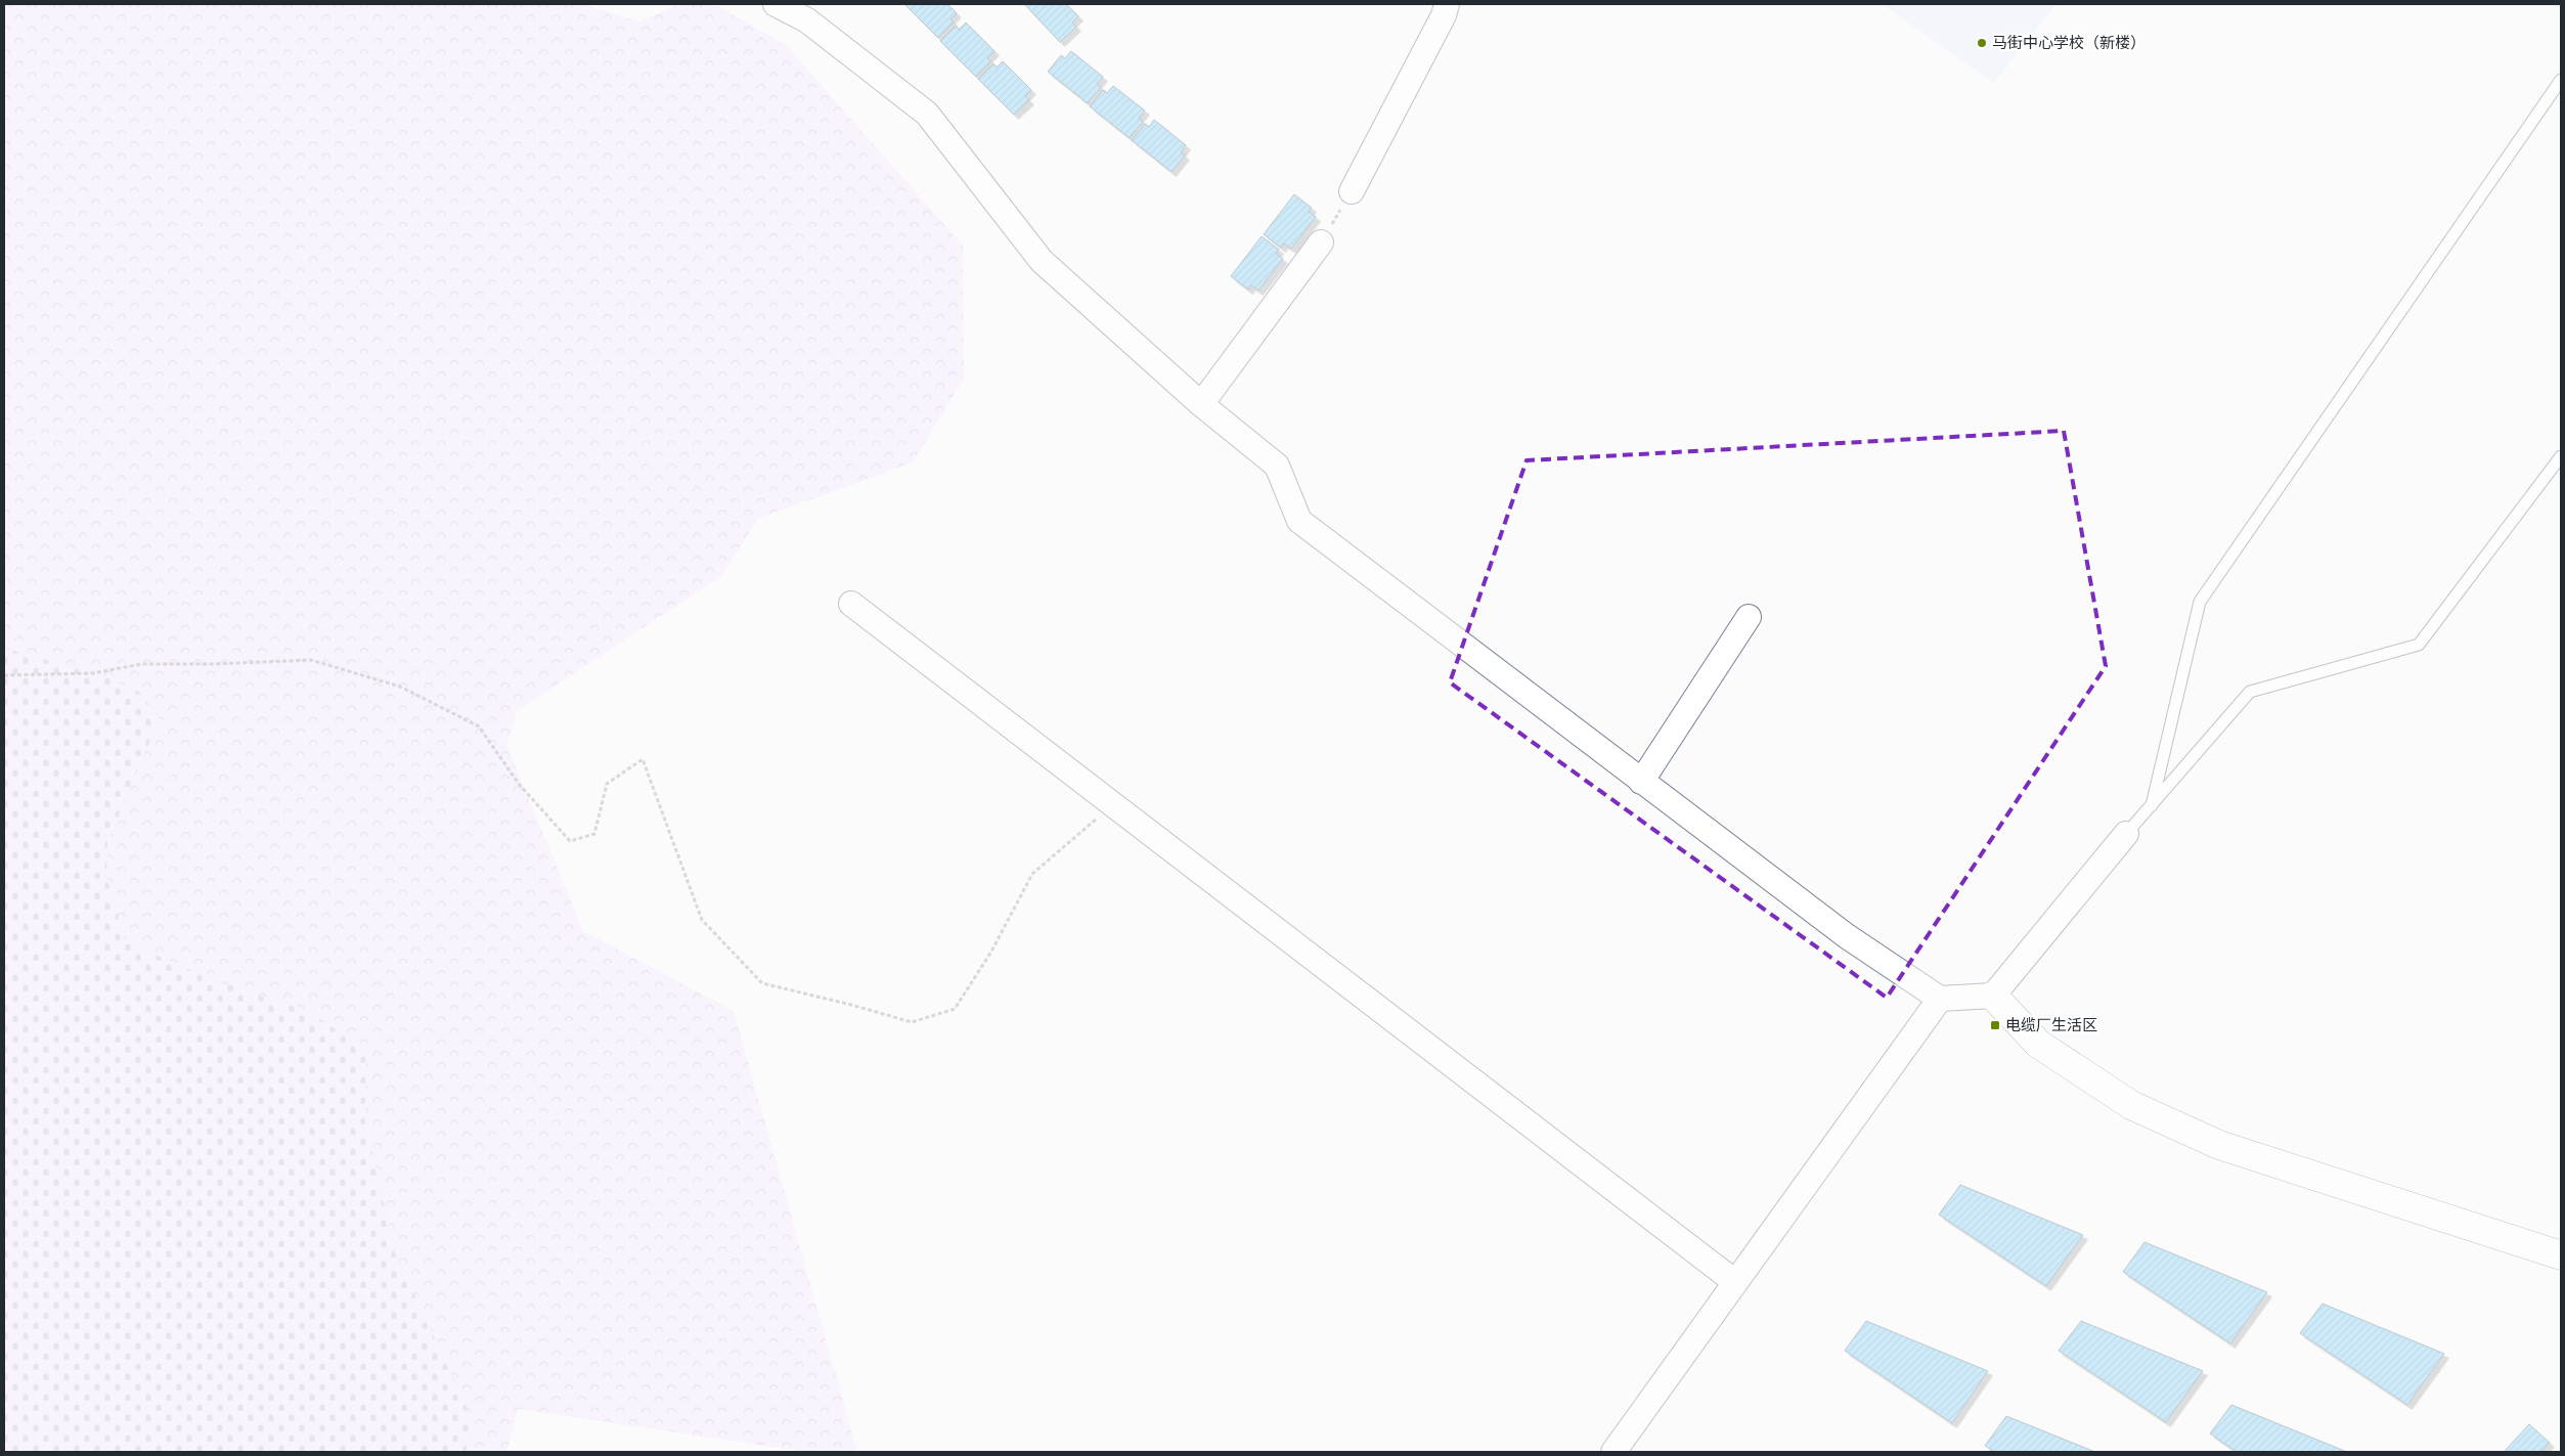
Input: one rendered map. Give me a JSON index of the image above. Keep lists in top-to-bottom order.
{
  "places": {
    "other": ["马街中心学校（新楼）"],
    "transit": ["电缆厂生活区"]
  }
}
